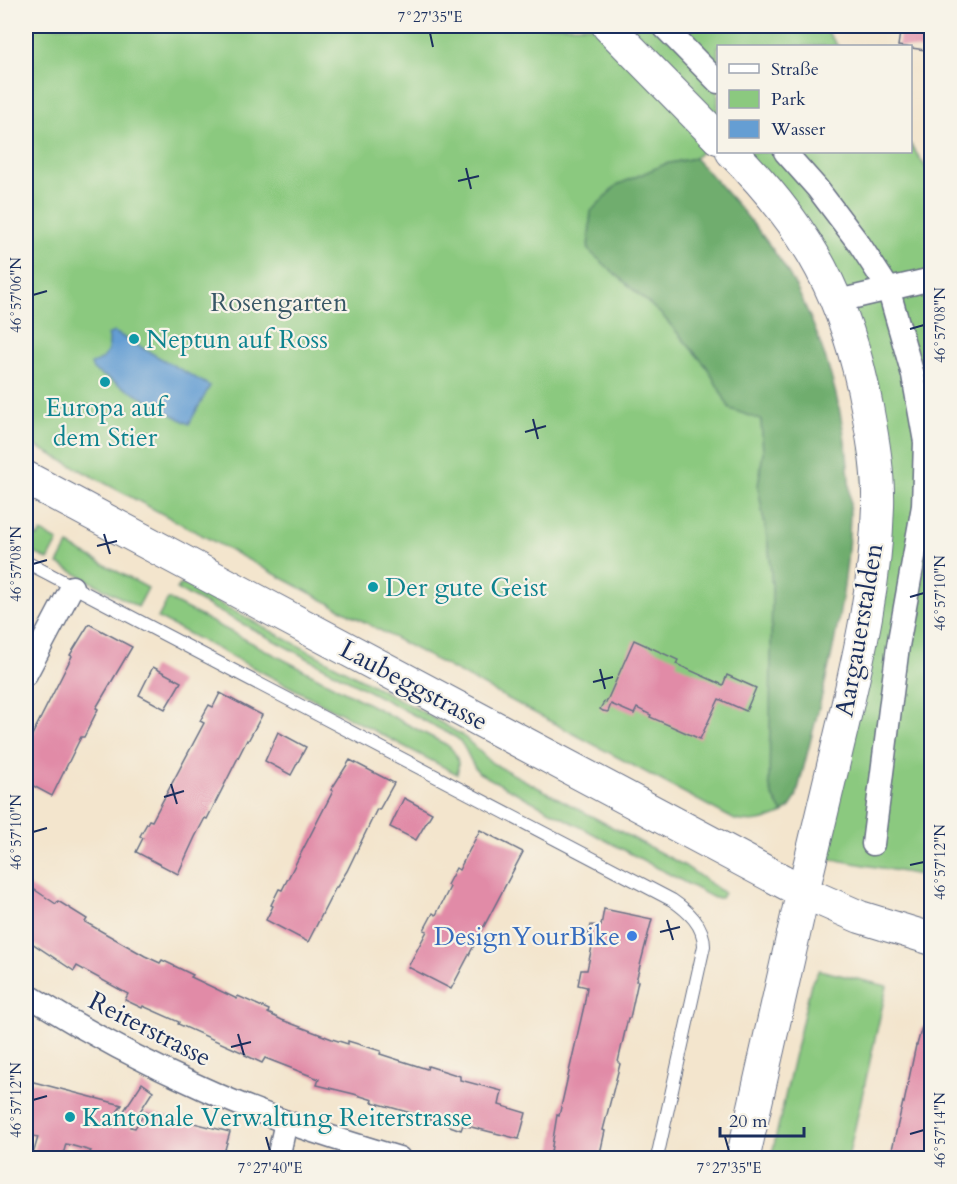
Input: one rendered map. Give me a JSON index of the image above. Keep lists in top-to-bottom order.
{
  "streets": {
    "main road": ["Aargauerstalden", "Laubeggstrasse"],
    "street": ["Reiterstrasse"]
  },
  "crossings": [
    ["Aargauerstalden", "Laubeggstrasse"]
  ],
  "parks": ["Rosengarten"],
  "places": [
    "Neptun auf Ross",
    "Europa auf dem Stier",
    "Der gute Geist",
    "DesignYourBike",
    "Kantonale Verwaltung Reiterstrasse"
  ],
  "legend": ["Straße", "Park", "Wasser"],
  "scale_bar": "20 m",
  "coordinates": [
    "7°27'35\"E",
    "46°57'06\"N",
    "46°57'08\"N",
    "46°57'10\"N",
    "46°57'12\"N",
    "46°57'14\"N",
    "7°27'40\"E"
  ]
}
